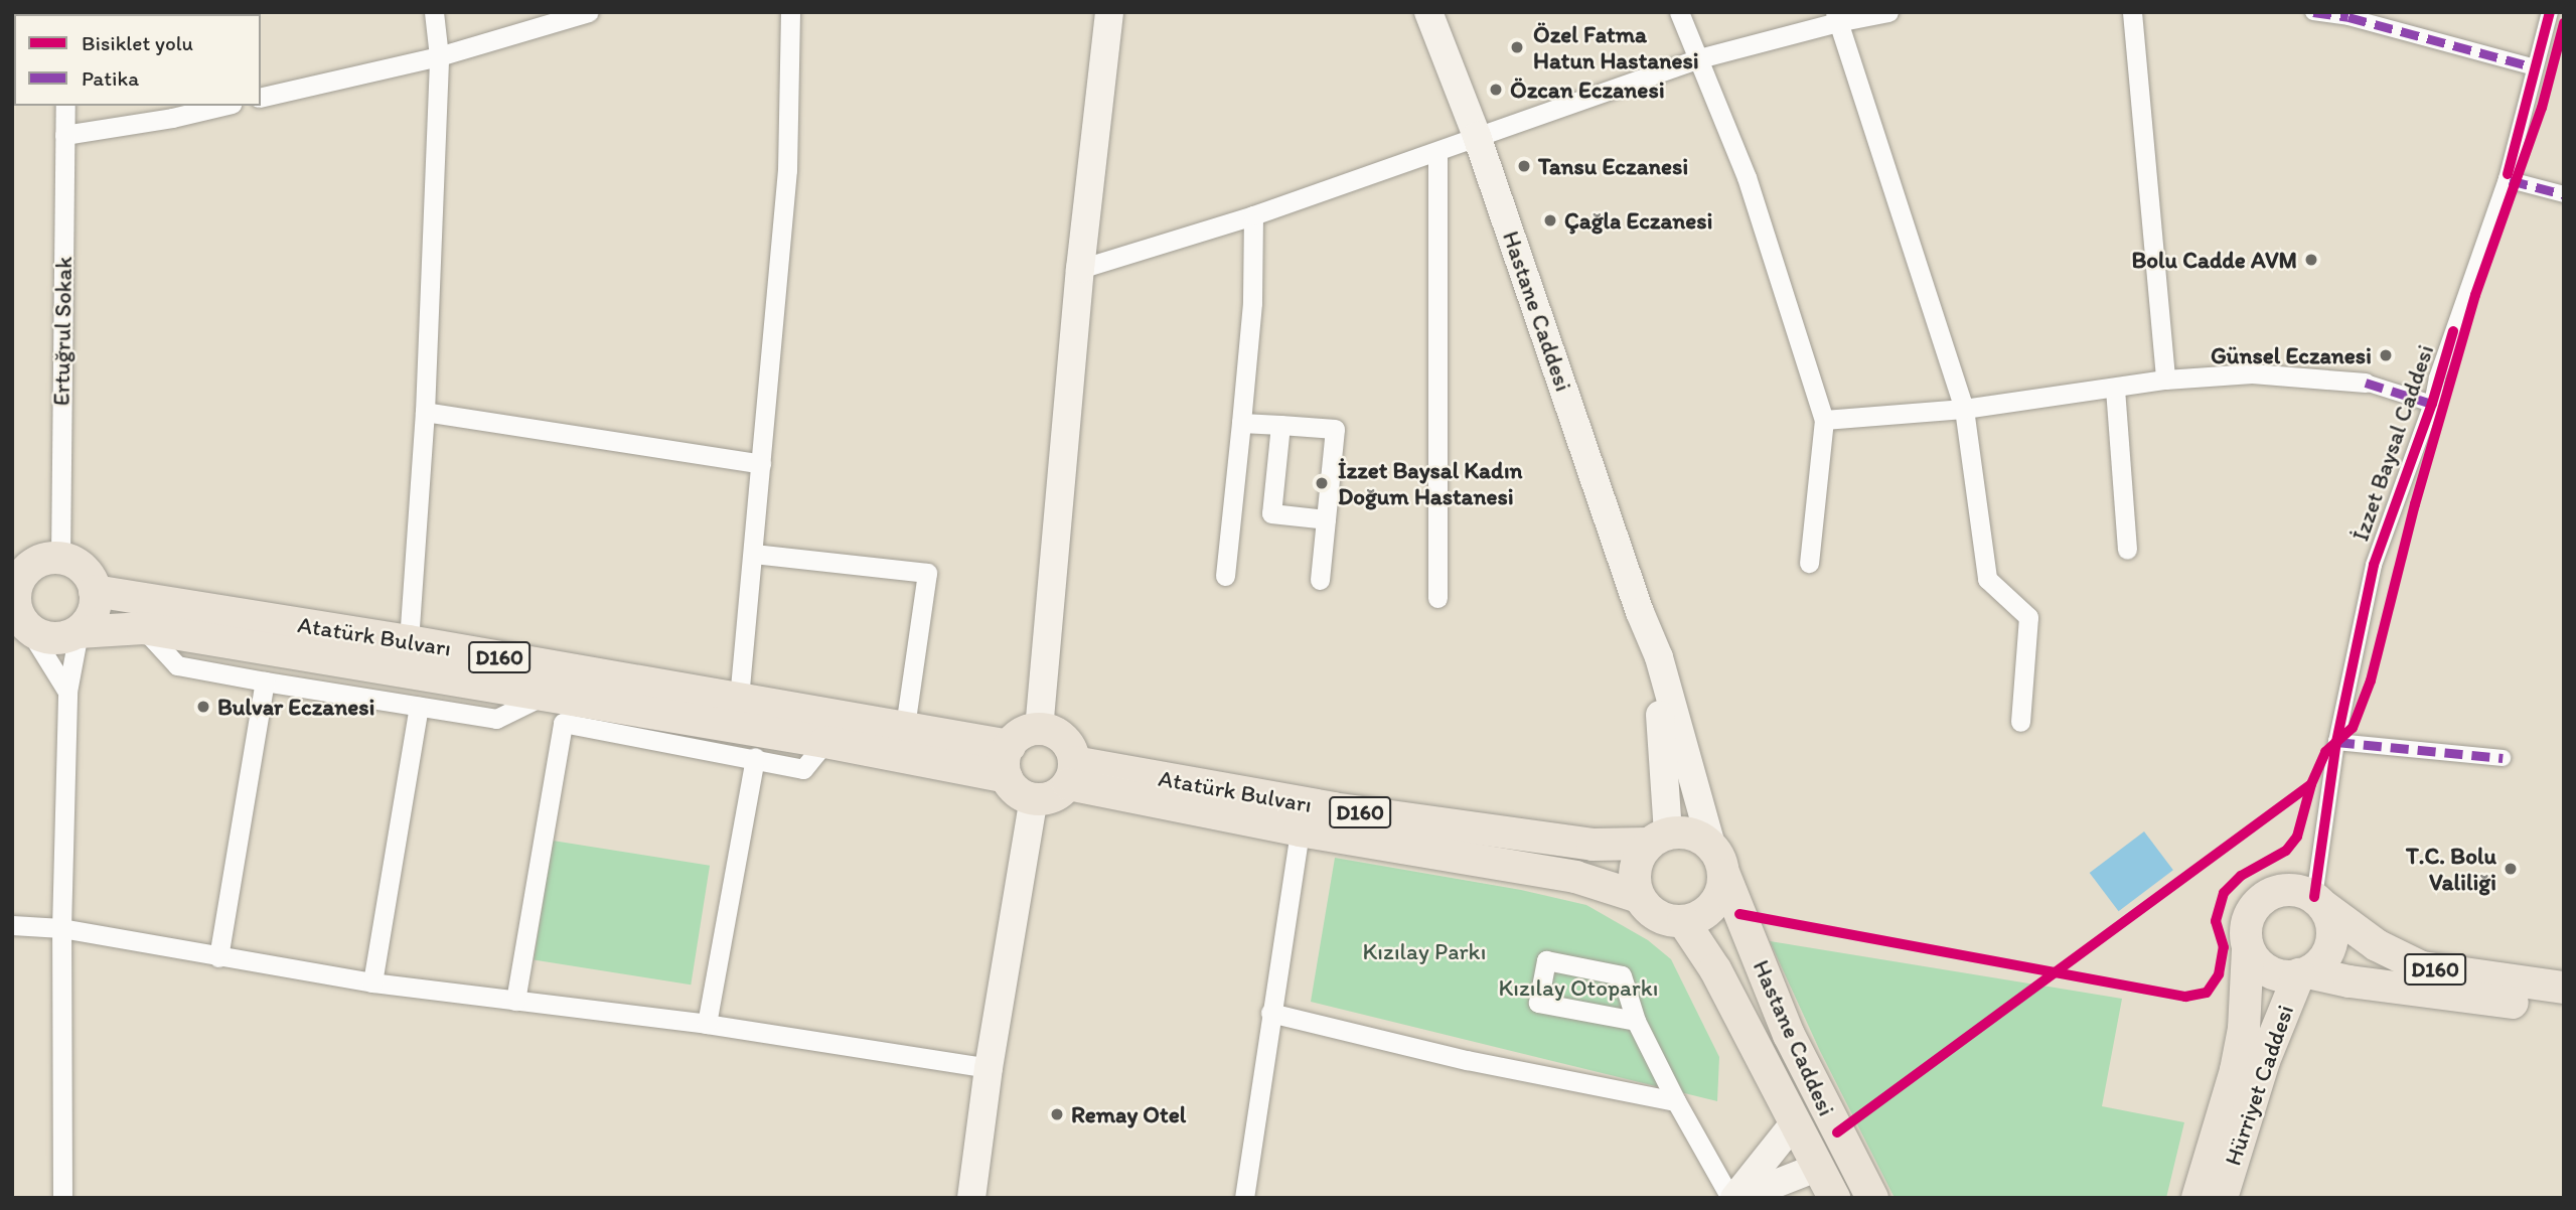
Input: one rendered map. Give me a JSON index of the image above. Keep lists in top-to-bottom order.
{
  "streets": {
    "main road": [
      "Hastane Caddesi",
      "Atatürk Bulvarı",
      "D160",
      "Hürriyet Caddesi"
    ],
    "street": ["Ertuğrul Sokak", "İzzet Baysal Caddesi"]
  },
  "crossings": [
    ["Hastane Caddesi", "Atatürk Bulvarı"],
    ["Hastane Caddesi", "D160"],
    ["Ertuğrul Sokak", "Atatürk Bulvarı"],
    ["Ertuğrul Sokak", "D160"],
    ["İzzet Baysal Caddesi", "D160"],
    ["İzzet Baysal Caddesi", "Hürriyet Caddesi"],
    ["Atatürk Bulvarı", "D160"],
    ["D160", "Hürriyet Caddesi"]
  ],
  "parks": ["Kızılay Parkı", "Kızılay Otoparkı"],
  "places": [
    "Özel Fatma Hatun Hastanesi",
    "Özcan Eczanesi",
    "Tansu Eczanesi",
    "Çağla Eczanesi",
    "Bolu Cadde AVM",
    "Günsel Eczanesi",
    "İzzet Baysal Kadın Doğum Hastanesi",
    "Bulvar Eczanesi",
    "T.C. Bolu Valiliği",
    "Remay Otel"
  ],
  "legend": ["Bisiklet yolu", "Patika"]
}
